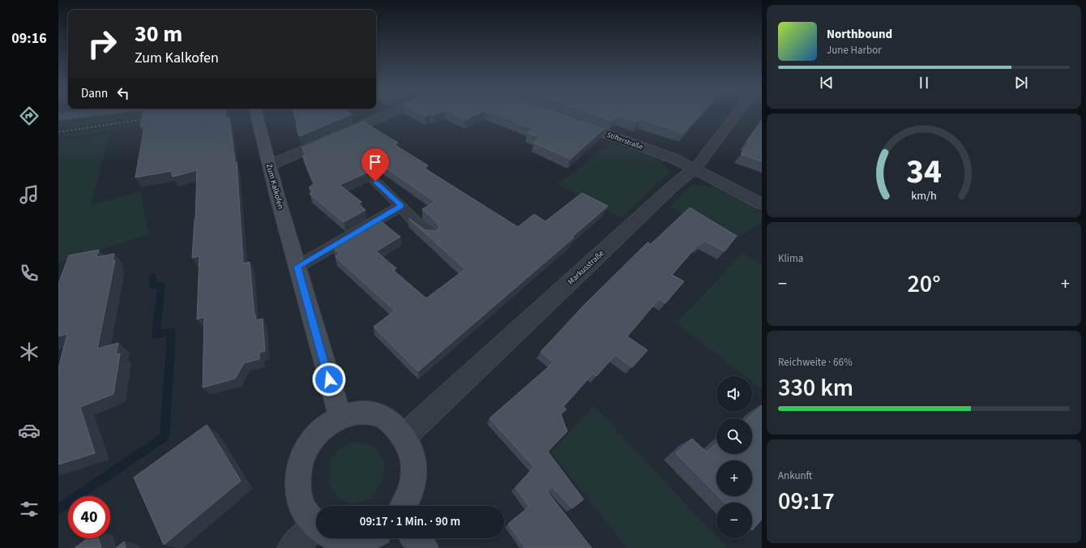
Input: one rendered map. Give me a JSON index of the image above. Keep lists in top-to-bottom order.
{
  "streets": {
    "street": ["Stifterstraße", "Zum Kalkofen", "Markusstraße"]
  },
  "crossings": [
    ["Stifterstraße", "Markusstraße"]
  ],
  "page": {
    "tabs": "09:16",
    "turn": ["30 m", "Zum Kalkofen"],
    "song": ["Northbound", "June Harbor"],
    "then": "Dann",
    "tile": [
      "Klima",
      ["Reichweite · 66%", "330 km"],
      ["Ankunft", "09:17"]
    ],
    "heat": ["−", "20°", "+"],
    "map_buttons": ["+", "−"],
    "limit": "40",
    "trip": "09:17 · 1 Min. · 90 m",
    "gauge": ["34", "km/h"]
  }
}
